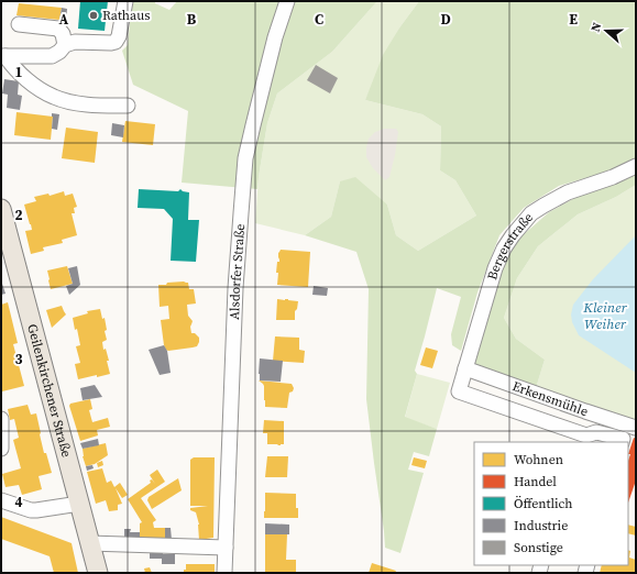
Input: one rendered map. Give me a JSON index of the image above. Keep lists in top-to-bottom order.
{
  "streets": {
    "main road": ["Geilenkirchener Straße"],
    "street": ["Bergerstraße", "Alsdorfer Straße", "Erkensmühle"]
  },
  "crossings": [
    ["Bergerstraße", "Erkensmühle"]
  ],
  "water": ["Kleiner Weiher"],
  "places": ["Rathaus"],
  "legend": [
    "Wohnen",
    "Handel",
    "Öffentlich",
    "Industrie",
    "Sonstige"
  ],
  "north": "left",
  "grid": {
    "columns": [
      "A",
      "B",
      "C",
      "D",
      "E"
    ],
    "rows": [
      "1",
      "2",
      "3",
      "4"
    ]
  }
}
